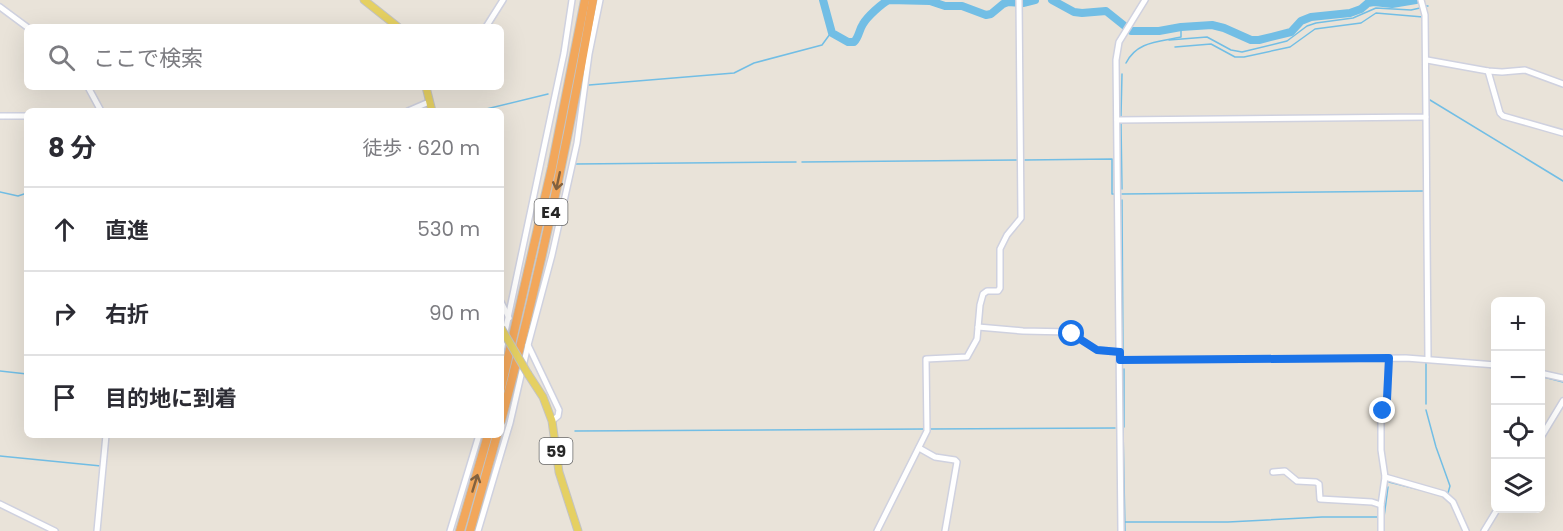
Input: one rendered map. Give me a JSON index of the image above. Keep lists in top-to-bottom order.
{
  "streets": {
    "highway": ["E4"],
    "main road": ["59"]
  },
  "page": {
    "search": "ここで検索",
    "heading": ["8 分", "徒歩 · 620 m"],
    "list": [
      ["直進", "530 m"],
      ["右折", "90 m"],
      "目的地に到着"
    ],
    "map_buttons": ["+", "−"]
  }
}
